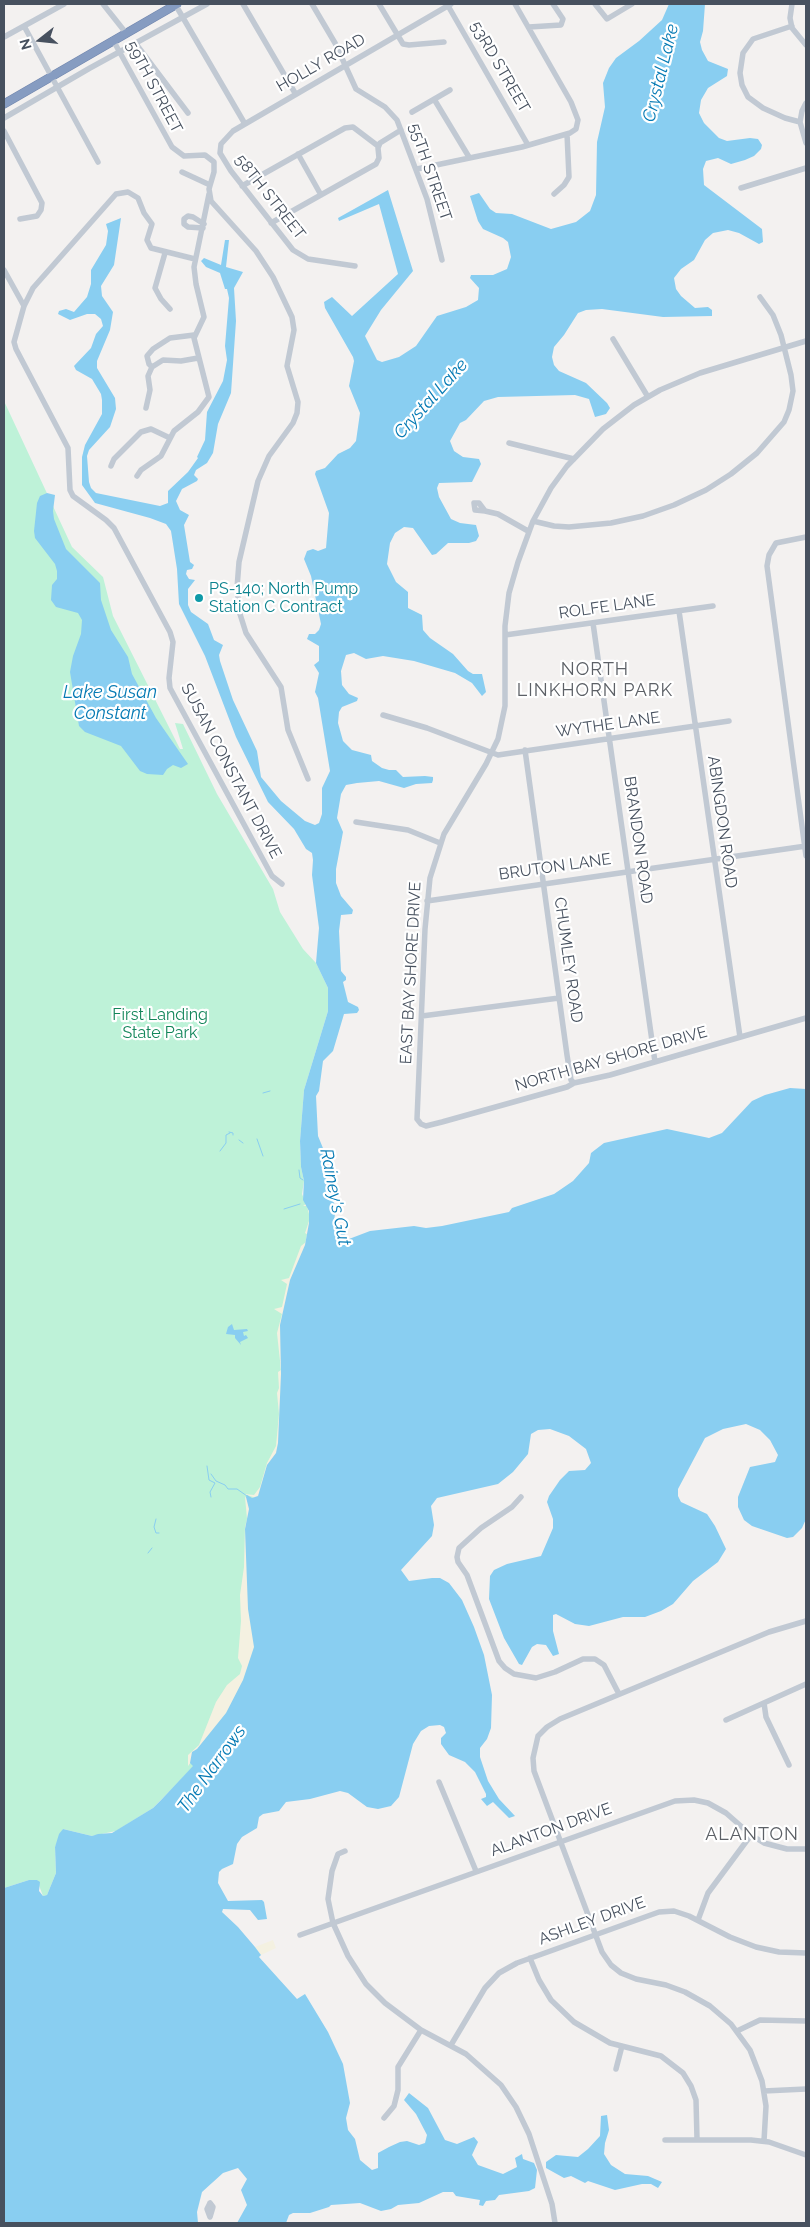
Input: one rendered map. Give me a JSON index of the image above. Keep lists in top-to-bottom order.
{
  "streets": {
    "street": [
      "HOLLY ROAD",
      "53RD STREET",
      "59TH STREET",
      "55TH STREET",
      "58TH STREET",
      "ROLFE LANE",
      "WYTHE LANE",
      "SUSAN CONSTANT DRIVE",
      "ABINGDON ROAD",
      "BRANDON ROAD",
      "BRUTON LANE",
      "CHUMLEY ROAD",
      "EAST BAY SHORE DRIVE",
      "NORTH BAY SHORE DRIVE",
      "ALANTON DRIVE",
      "ASHLEY DRIVE"
    ]
  },
  "crossings": [
    ["HOLLY ROAD", "53RD STREET"],
    ["HOLLY ROAD", "55TH STREET"],
    ["HOLLY ROAD", "58TH STREET"],
    ["ROLFE LANE", "ABINGDON ROAD"],
    ["ROLFE LANE", "BRANDON ROAD"],
    ["ROLFE LANE", "EAST BAY SHORE DRIVE"],
    ["WYTHE LANE", "ABINGDON ROAD"],
    ["WYTHE LANE", "BRANDON ROAD"],
    ["WYTHE LANE", "CHUMLEY ROAD"],
    ["WYTHE LANE", "EAST BAY SHORE DRIVE"],
    ["ABINGDON ROAD", "BRUTON LANE"],
    ["ABINGDON ROAD", "NORTH BAY SHORE DRIVE"],
    ["BRANDON ROAD", "BRUTON LANE"],
    ["BRANDON ROAD", "NORTH BAY SHORE DRIVE"],
    ["BRUTON LANE", "CHUMLEY ROAD"],
    ["BRUTON LANE", "EAST BAY SHORE DRIVE"],
    ["CHUMLEY ROAD", "NORTH BAY SHORE DRIVE"],
    ["EAST BAY SHORE DRIVE", "NORTH BAY SHORE DRIVE"]
  ],
  "districts": ["NORTH LINKHORN PARK", "ALANTON"],
  "water": [
    "Crystal Lake",
    "Lake Susan Constant",
    "Rainey's Gut",
    "The Narrows"
  ],
  "parks": ["First Landing State Park"],
  "places": ["PS-140; North Pump Station C Contract"],
  "north": "left"
}
